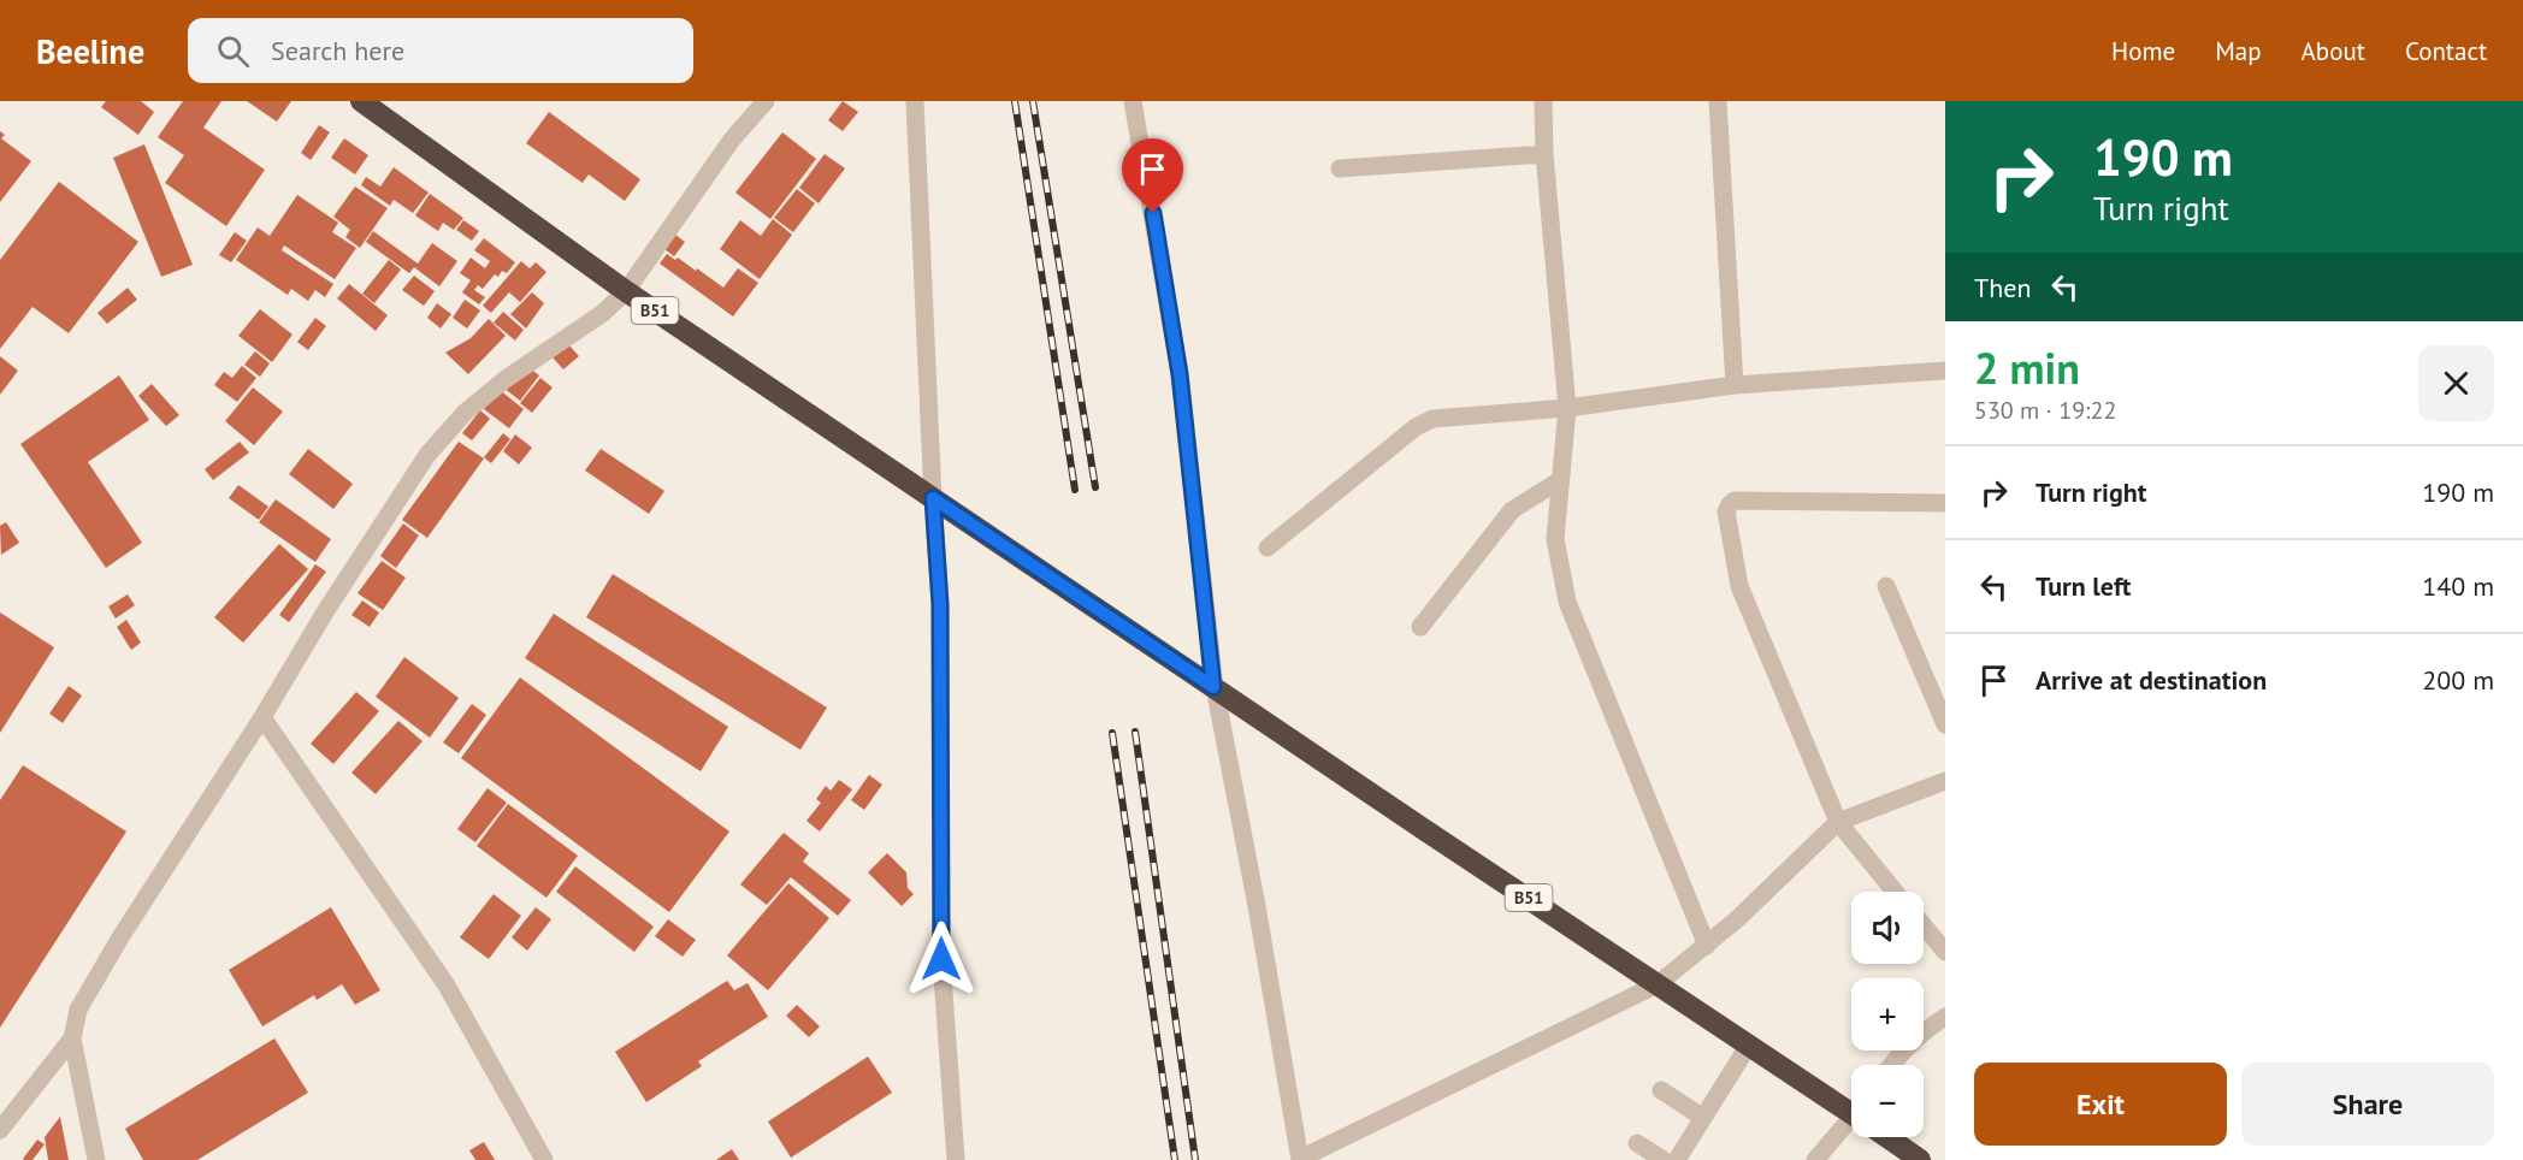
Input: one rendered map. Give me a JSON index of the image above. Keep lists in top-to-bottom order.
{
  "streets": {
    "highway": ["B51"]
  },
  "page": {
    "header": "Beeline",
    "search": "Search here",
    "nav": [
      "Home",
      "Map",
      "About",
      "Contact"
    ],
    "turn": ["190 m", "Turn right"],
    "then": "Then",
    "heading": ["2 min", "530 m · 19:22"],
    "list": [
      {
        "name": "Turn right",
        "value": "190 m"
      },
      {
        "name": "Turn left",
        "value": "140 m"
      },
      {
        "name": "Arrive at destination",
        "value": "200 m"
      }
    ],
    "map_buttons": ["+", "−"],
    "buttons": ["Exit", "Share"]
  }
}
